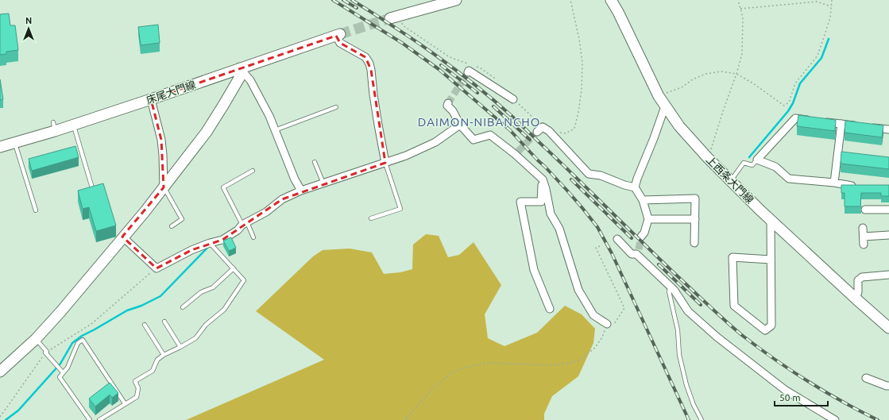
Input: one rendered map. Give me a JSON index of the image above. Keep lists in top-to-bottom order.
{
  "streets": {
    "main road": ["床尾大門線", "上西条大門線"]
  },
  "districts": ["DAIMON-NIBANCHO"],
  "scale_bar": "50 m",
  "north": "top"
}
